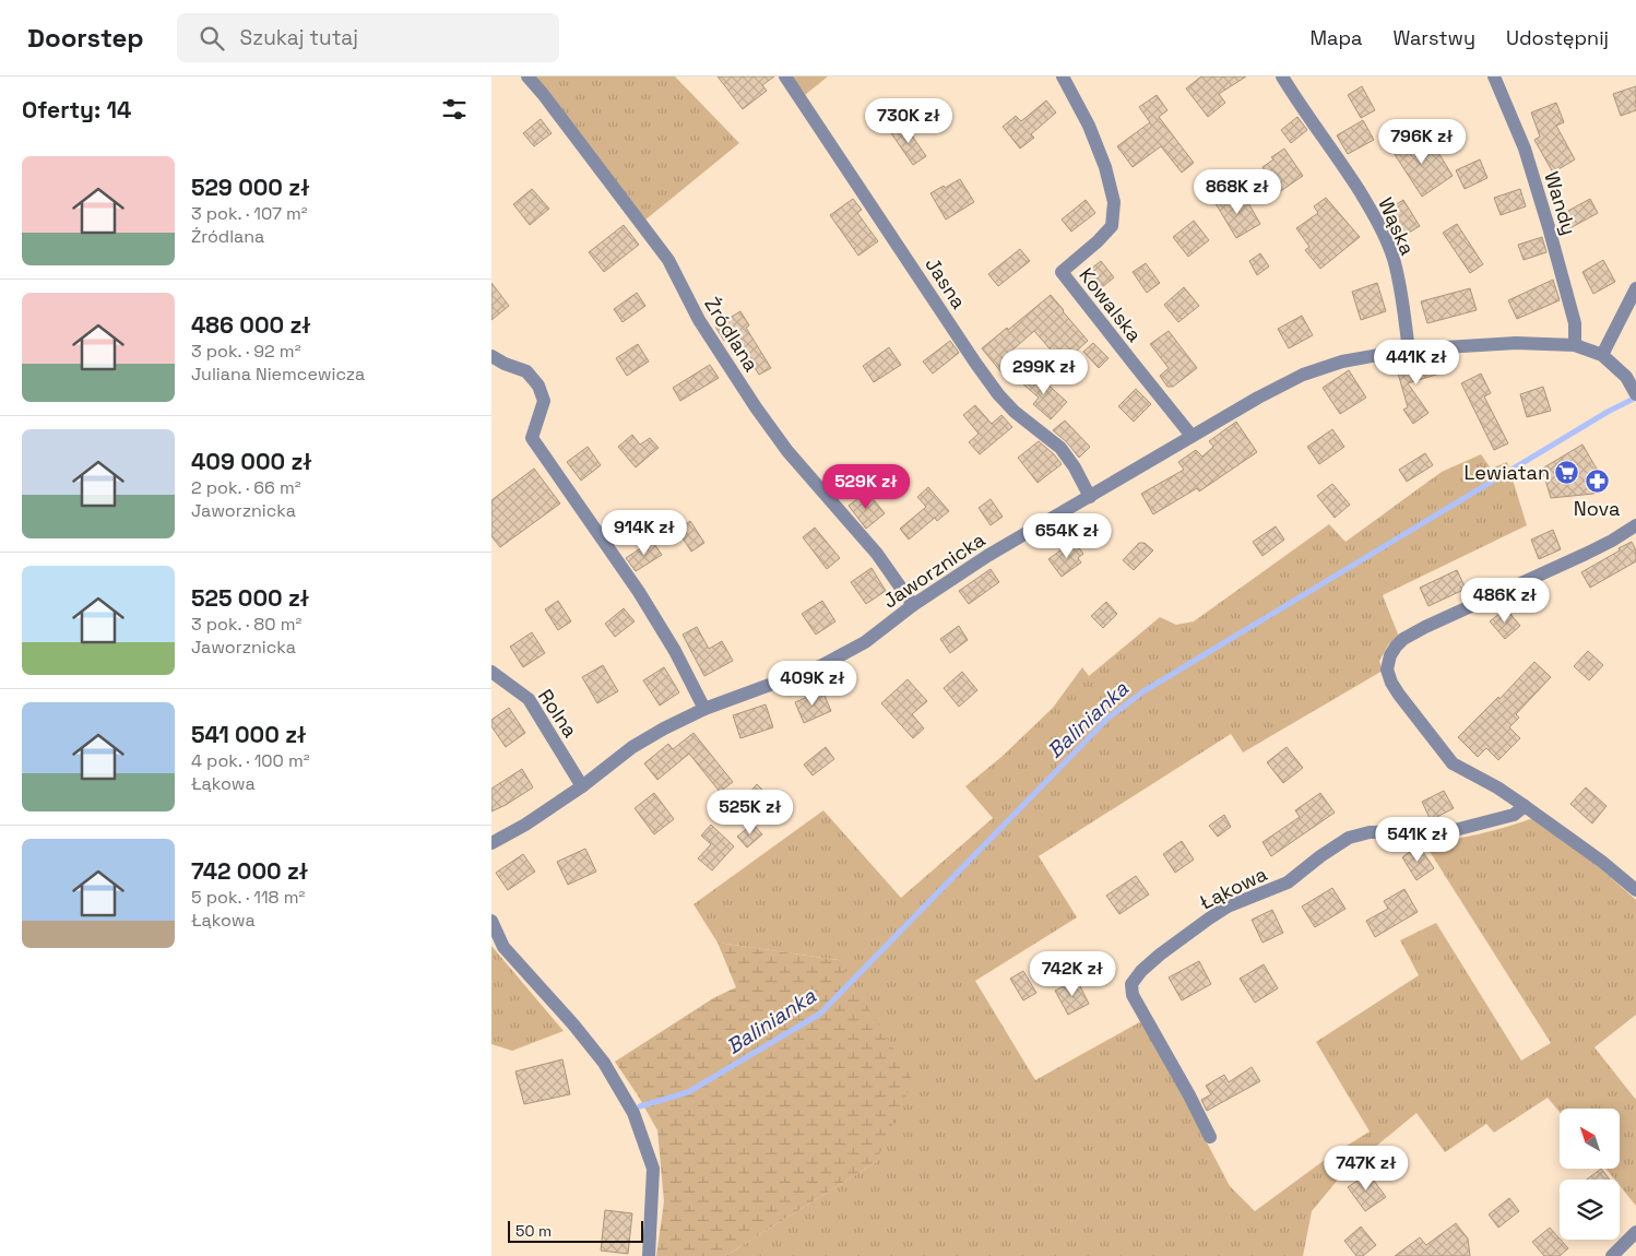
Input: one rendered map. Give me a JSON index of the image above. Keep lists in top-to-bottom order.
{
  "streets": {
    "street": [
      "Wandy",
      "Wąska",
      "Jasna",
      "Kowalska",
      "Źródlana",
      "Jaworznicka",
      "Rolna",
      "Łąkowa"
    ]
  },
  "crossings": [
    ["Wandy", "Jaworznicka"],
    ["Wąska", "Jaworznicka"],
    ["Jasna", "Jaworznicka"],
    ["Kowalska", "Jaworznicka"],
    ["Źródlana", "Jaworznicka"],
    ["Jaworznicka", "Rolna"]
  ],
  "water": ["Balinianka"],
  "places": {
    "supermarket": ["Lewiatan"],
    "pharmacy": ["Nova"]
  },
  "scale_bar": "50 m",
  "north": "top left",
  "page": {
    "header": "Doorstep",
    "search": "Szukaj tutaj",
    "nav": ["Mapa", "Warstwy", "Udostępnij"],
    "heading": "Oferty: 14",
    "price": [
      "730K zł",
      "796K zł",
      "868K zł",
      "441K zł",
      "299K zł",
      "529K zł",
      "914K zł",
      "654K zł",
      "486K zł",
      "409K zł",
      "525K zł",
      "541K zł",
      "742K zł",
      "747K zł"
    ],
    "list": [
      {
        "name": "529 000 zł",
        "note": "3 pok. · 107 m² · Źródlana"
      },
      {
        "name": "486 000 zł",
        "note": "3 pok. · 92 m² · Juliana Niemcewicza"
      },
      {
        "name": "409 000 zł",
        "note": "2 pok. · 66 m² · Jaworznicka"
      },
      {
        "name": "525 000 zł",
        "note": "3 pok. · 80 m² · Jaworznicka"
      },
      {
        "name": "541 000 zł",
        "note": "4 pok. · 100 m² · Łąkowa"
      },
      {
        "name": "742 000 zł",
        "note": "5 pok. · 118 m² · Łąkowa"
      }
    ],
    "scale": "50 m"
  }
}
